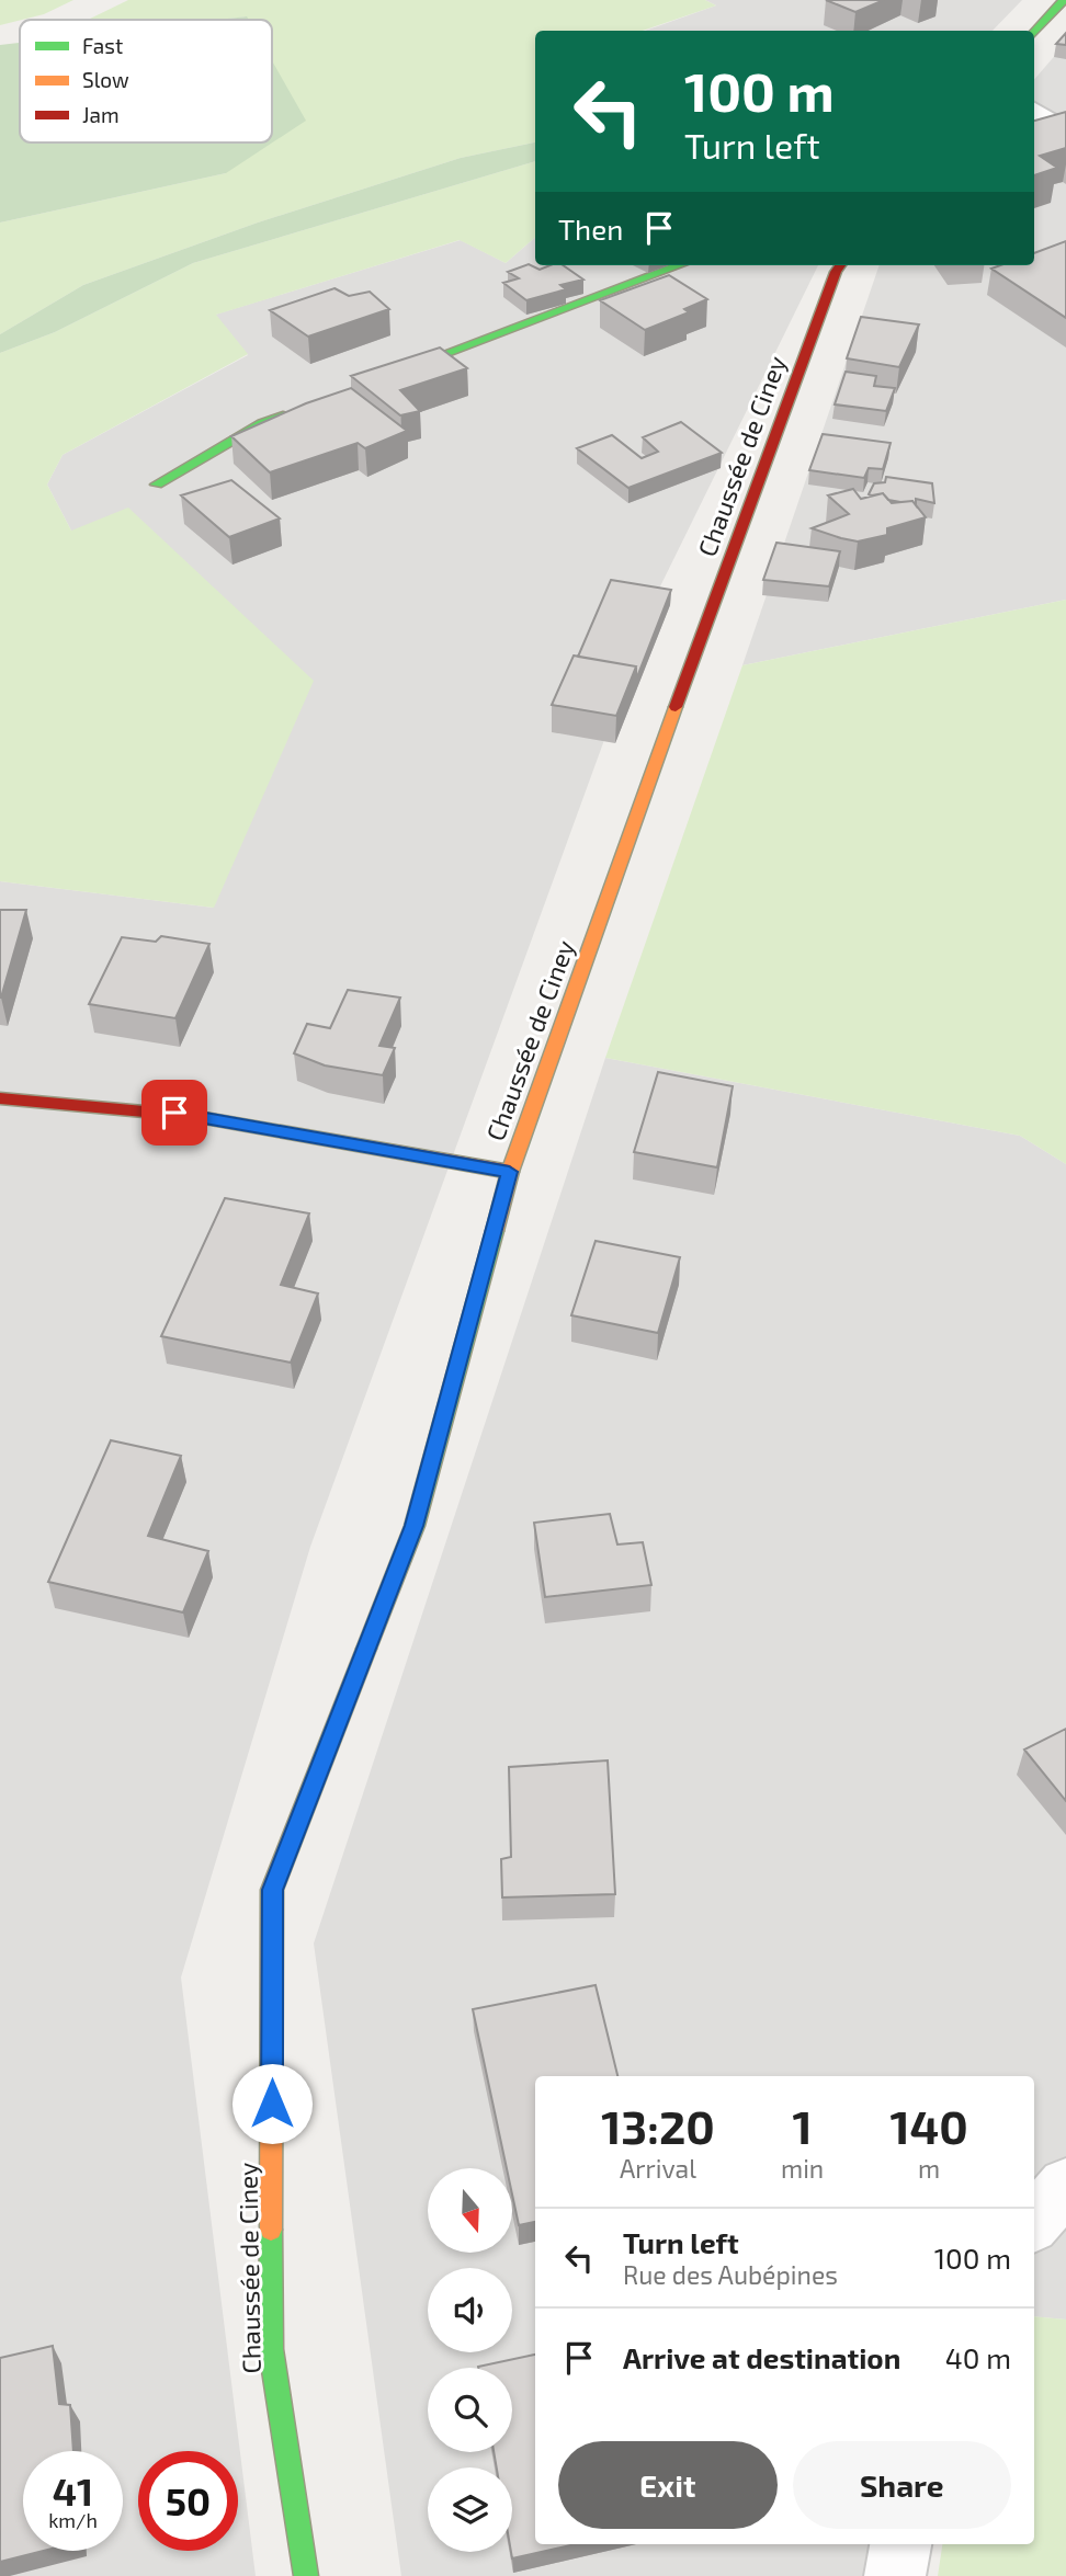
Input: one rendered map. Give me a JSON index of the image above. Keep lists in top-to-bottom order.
{
  "streets": {
    "main road": ["Chaussée de Ciney"]
  },
  "legend": ["Fast", "Slow", "Jam"],
  "north": "bottom",
  "page": {
    "turn": ["100 m", "Turn left"],
    "then": "Then",
    "eta": [
      "13:20",
      "Arrival",
      "1",
      "min",
      "140",
      "m"
    ],
    "list": [
      {
        "name": "Turn left",
        "note": "Rue des Aubépines",
        "value": "100 m"
      },
      {
        "name": "Arrive at destination",
        "value": "40 m"
      }
    ],
    "buttons": ["Exit", "Share"],
    "speed": "41 km/h",
    "limit": "50"
  }
}
